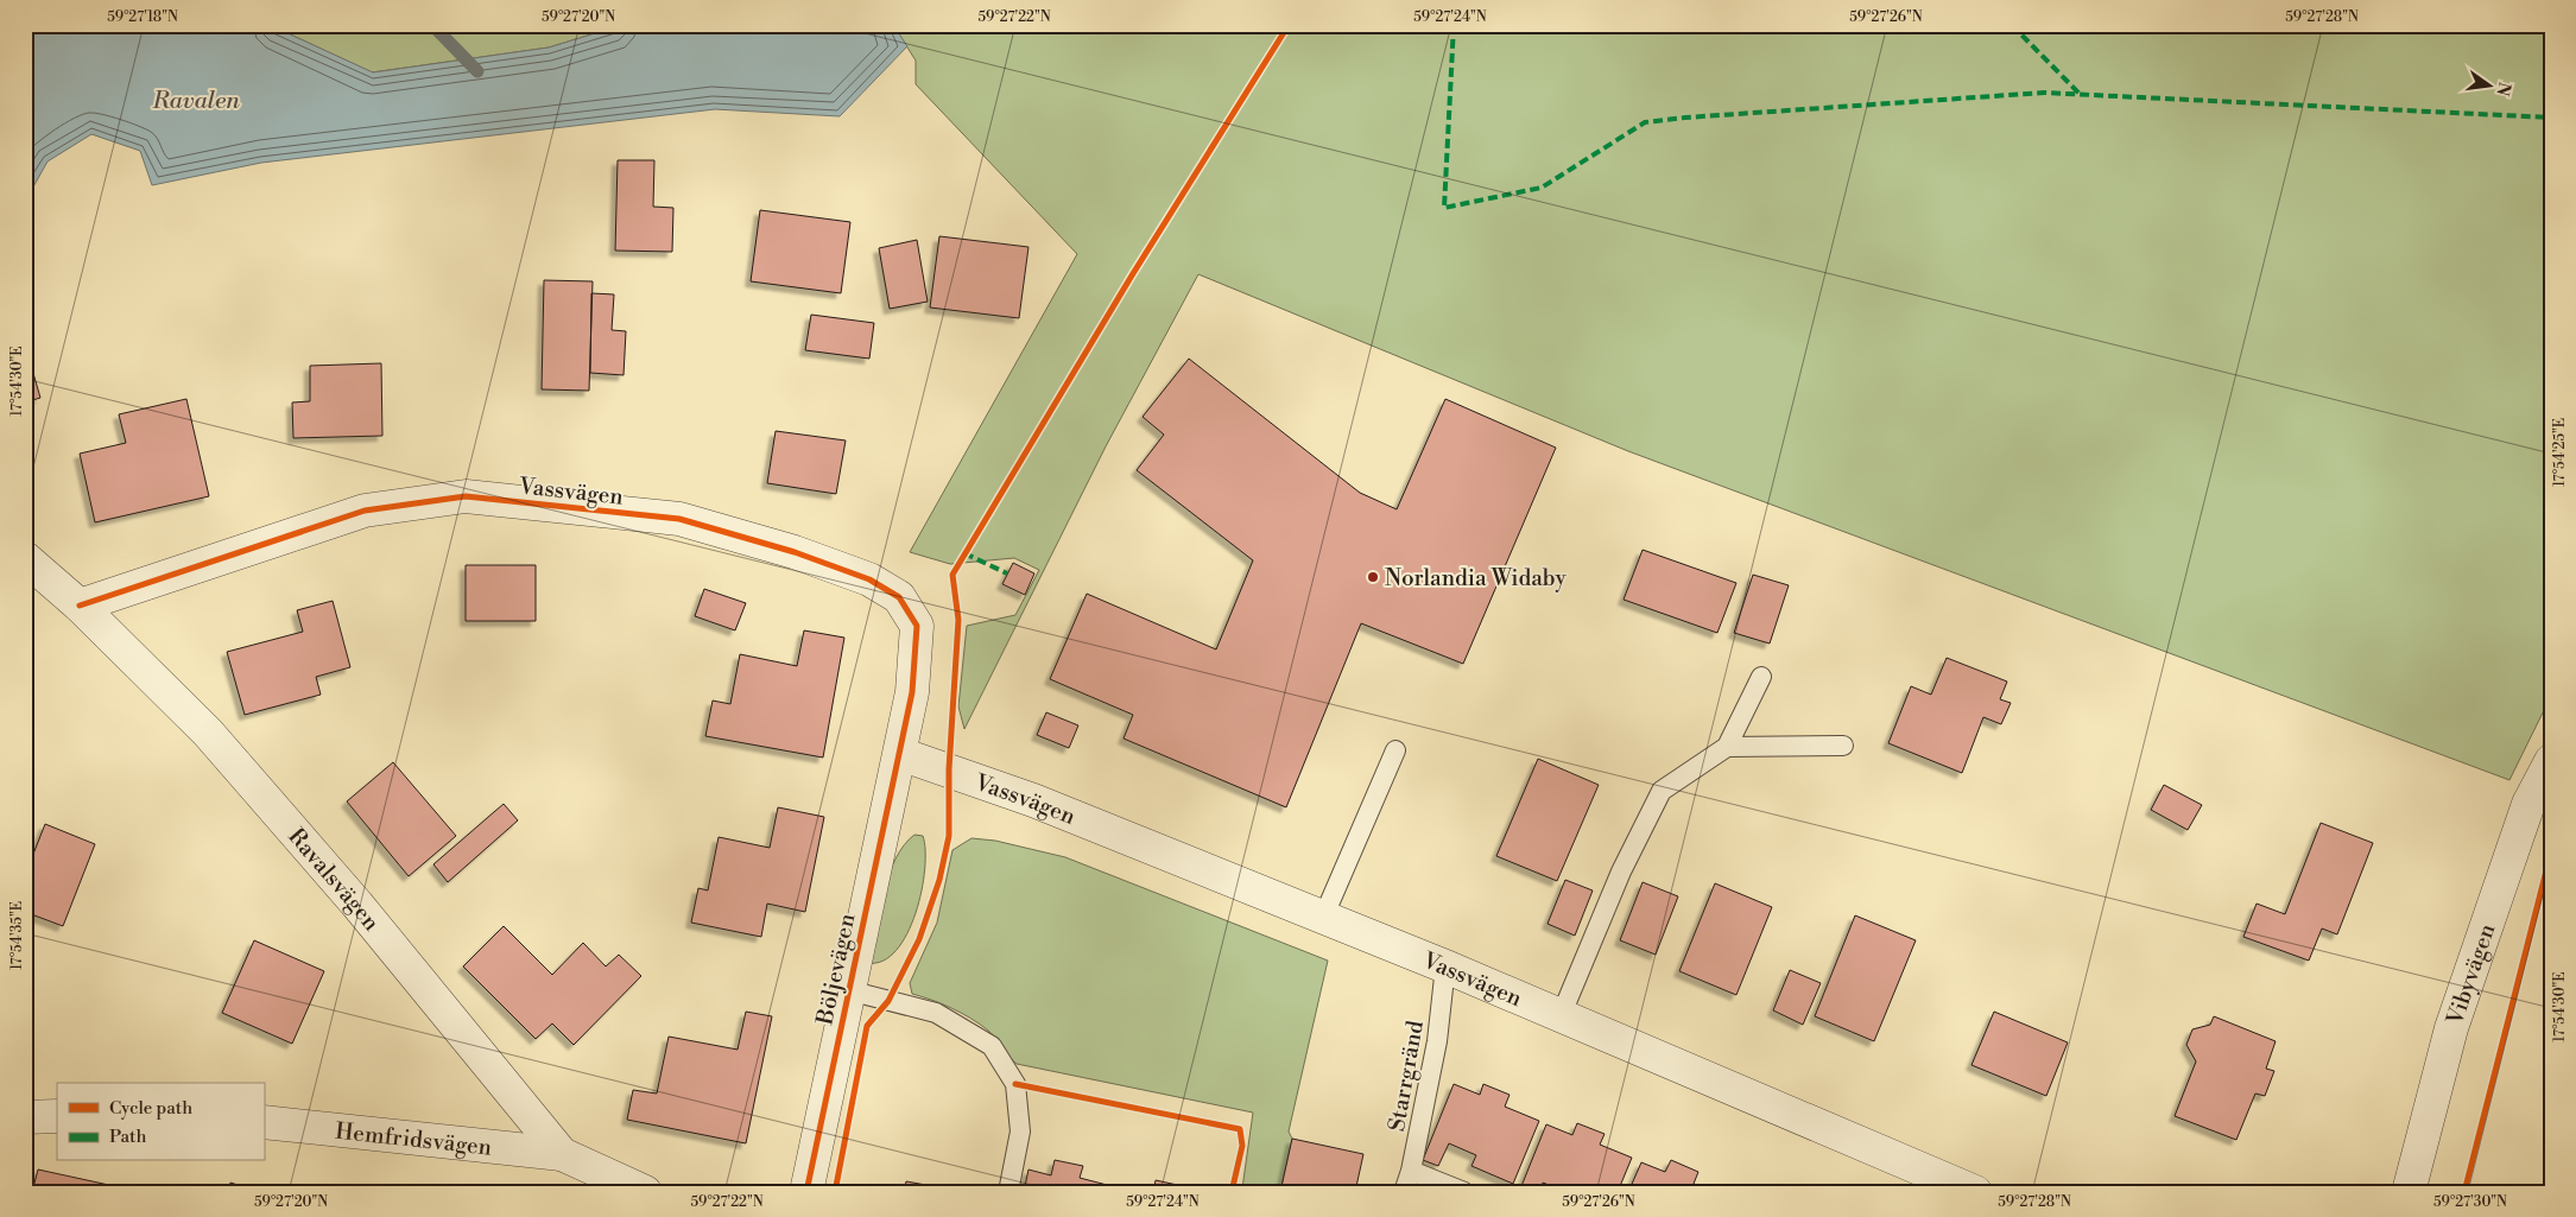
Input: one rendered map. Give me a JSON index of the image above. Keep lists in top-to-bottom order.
{
  "streets": {
    "street": [
      "Vassvägen",
      "Ravalsvägen",
      "Böljevägen",
      "Vibyvägen",
      "Hemfridsvägen"
    ],
    "lane": ["Starrgränd"]
  },
  "crossings": [
    ["Vassvägen", "Ravalsvägen"],
    ["Vassvägen", "Böljevägen"],
    ["Vassvägen", "Starrgränd"],
    ["Ravalsvägen", "Hemfridsvägen"]
  ],
  "water": ["Ravalen"],
  "places": ["Norlandia Widaby"],
  "legend": ["Cycle path", "Path"],
  "north": "right",
  "coordinates": [
    "59°27'18\"N",
    "59°27'20\"N",
    "59°27'22\"N",
    "59°27'24\"N",
    "59°27'26\"N",
    "59°27'28\"N",
    "17°54'30\"E",
    "17°54'25\"E",
    "17°54'35\"E",
    "59°27'30\"N"
  ]
}
